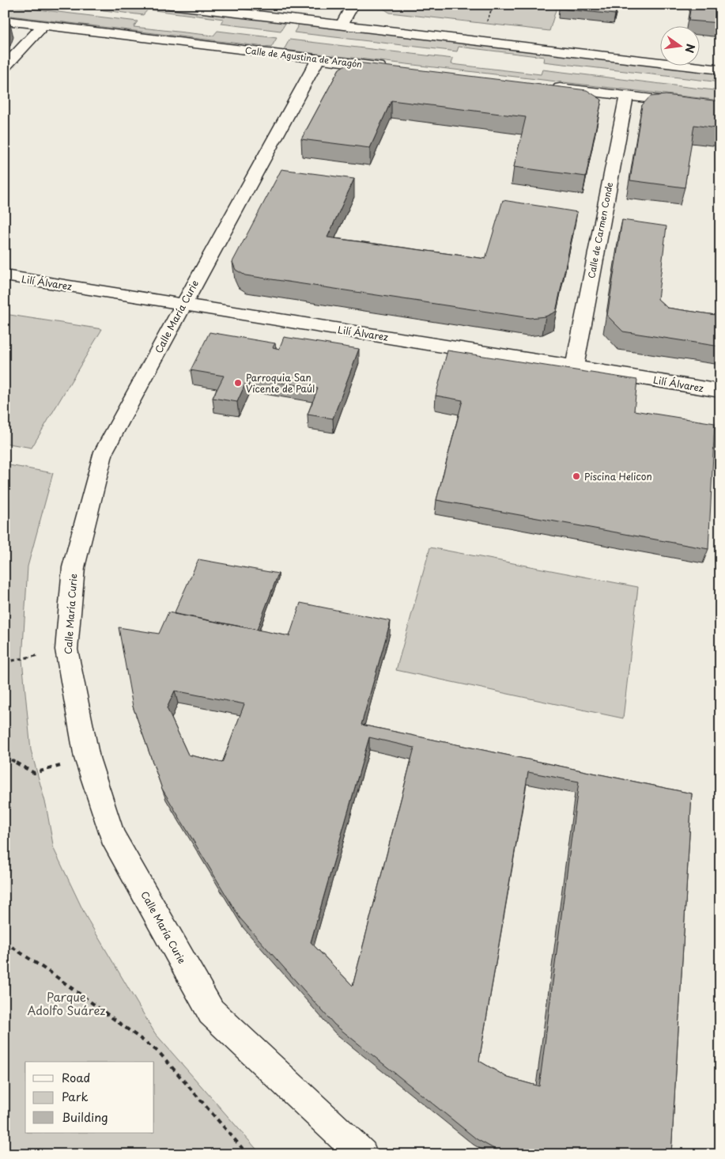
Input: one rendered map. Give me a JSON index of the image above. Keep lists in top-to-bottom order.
{
  "streets": {
    "street": [
      "Calle de Agustina de Aragón",
      "Calle de Carmen Conde",
      "Lilí Álvarez",
      "Calle María Curie"
    ]
  },
  "crossings": [
    ["Calle de Agustina de Aragón", "Calle María Curie"],
    ["Calle de Carmen Conde", "Lilí Álvarez"],
    ["Lilí Álvarez", "Calle María Curie"]
  ],
  "parks": ["Parque Adolfo Suárez"],
  "places": ["Parroquia San Vicente de Paúl", "Piscina Helicon"],
  "legend": ["Road", "Park", "Building"],
  "north": "right"
}
